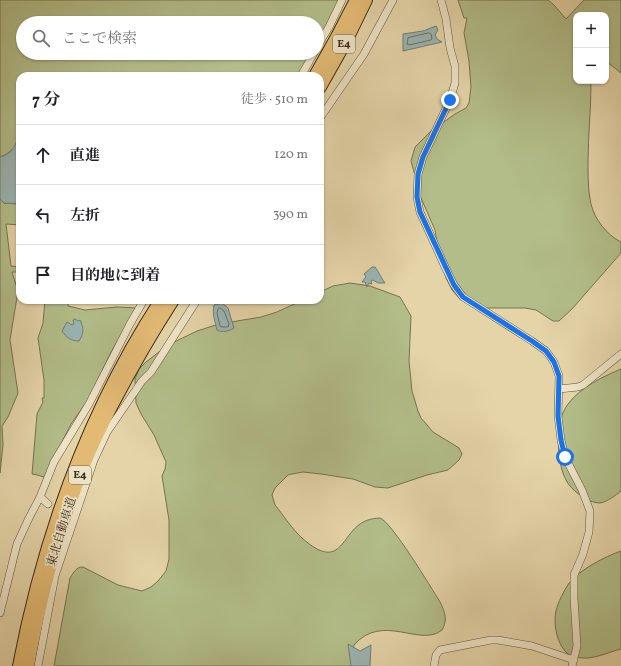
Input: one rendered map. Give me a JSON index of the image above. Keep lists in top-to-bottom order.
{
  "streets": {
    "highway": ["E4", "東北自動車道"]
  },
  "page": {
    "map_buttons": ["+", "−"],
    "search": "ここで検索",
    "heading": ["7 分", "徒歩 · 510 m"],
    "list": [
      ["直進", "120 m"],
      ["左折", "390 m"],
      "目的地に到着"
    ]
  }
}
